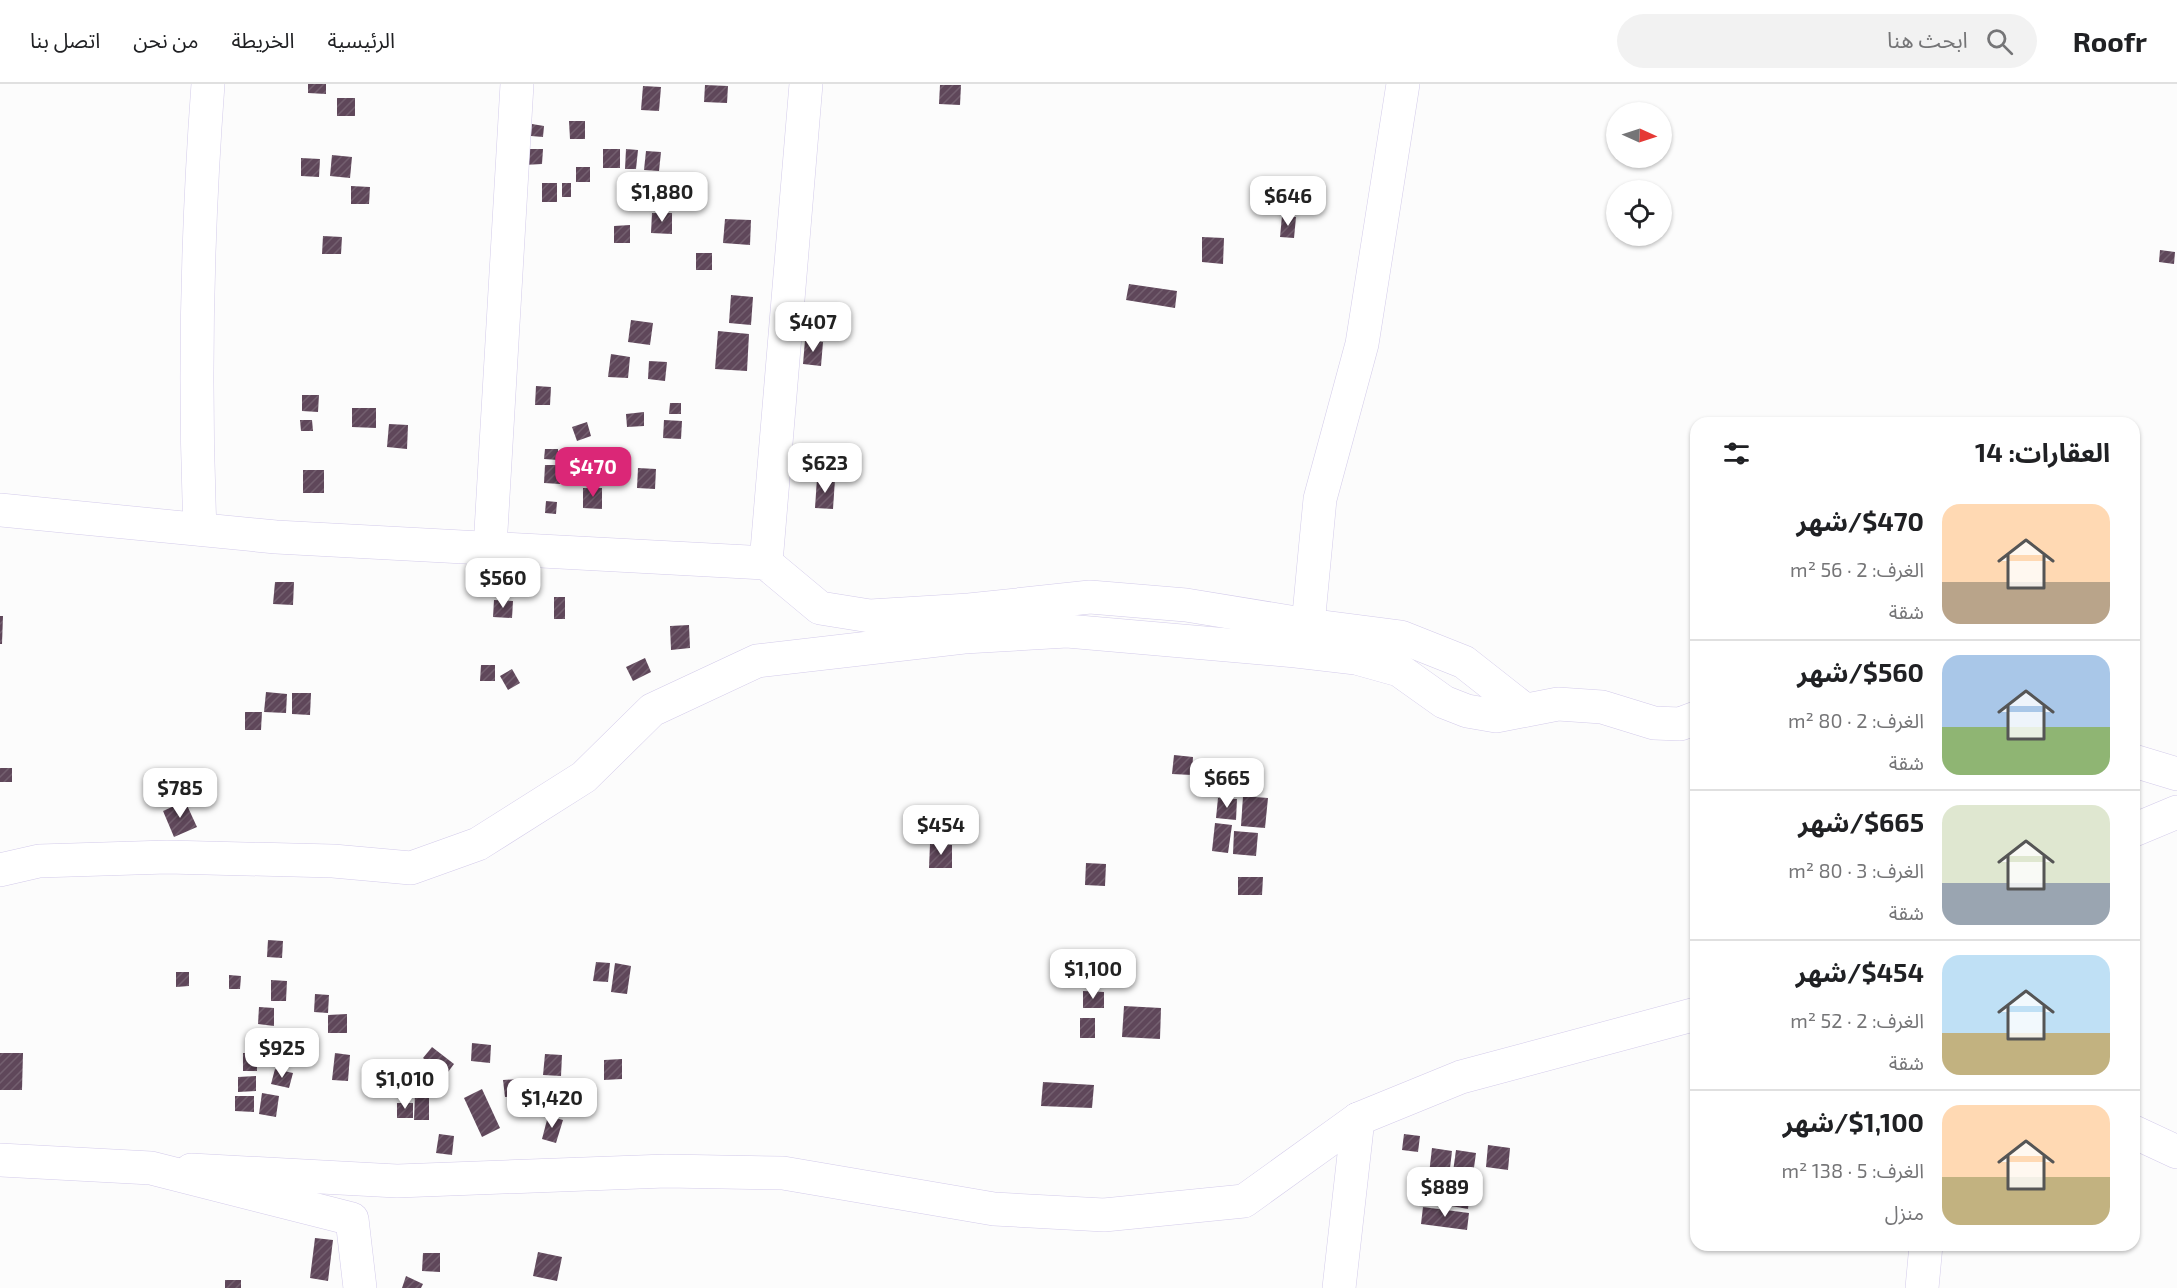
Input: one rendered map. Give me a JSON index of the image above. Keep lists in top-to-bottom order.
{
  "north": "right",
  "page": {
    "header": "Roofr",
    "search": "ابحث هنا",
    "nav": [
      "الرئيسية",
      "الخريطة",
      "من نحن",
      "اتصل بنا"
    ],
    "price": [
      "$1,880",
      "$646",
      "$407",
      "$623",
      "$470",
      "$560",
      "$665",
      "$785",
      "$454",
      "$1,100",
      "$925",
      "$1,010",
      "$1,420",
      "$889"
    ],
    "heading": "العقارات: 14",
    "list": [
      {
        "name": "$470/شهر",
        "note": "الغرف: 2 · 56 m² · شقة"
      },
      {
        "name": "$560/شهر",
        "note": "الغرف: 2 · 80 m² · شقة"
      },
      {
        "name": "$665/شهر",
        "note": "الغرف: 3 · 80 m² · شقة"
      },
      {
        "name": "$454/شهر",
        "note": "الغرف: 2 · 52 m² · شقة"
      },
      {
        "name": "$1,100/شهر",
        "note": "الغرف: 5 · 138 m² · منزل"
      }
    ]
  }
}
